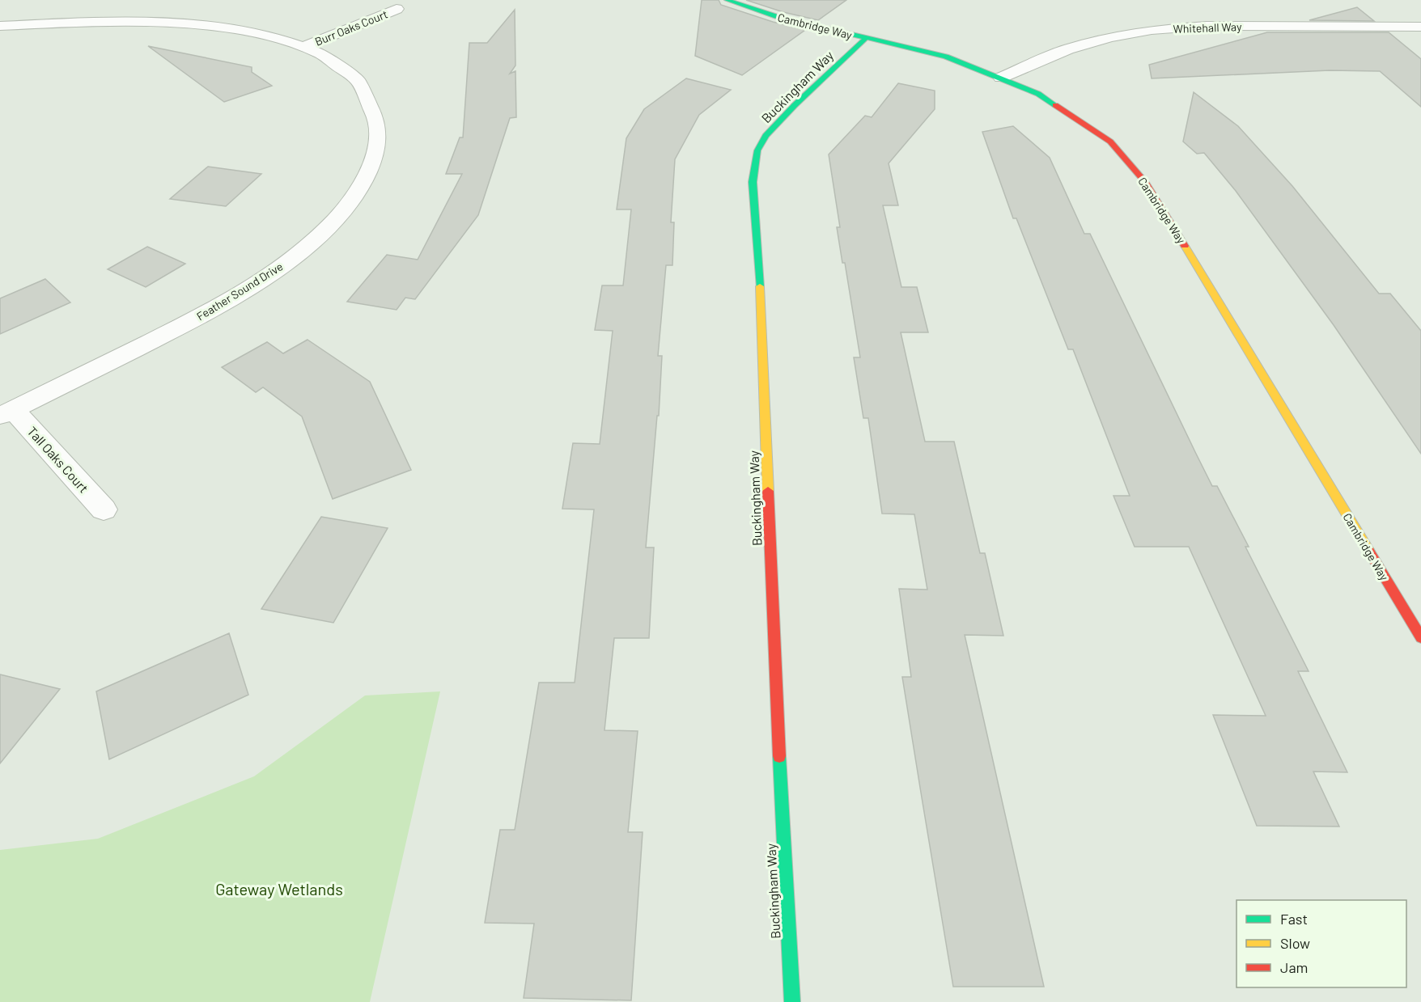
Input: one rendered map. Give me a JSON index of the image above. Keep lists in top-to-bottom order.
{
  "streets": {
    "street": [
      "Cambridge Way",
      "Burr Oaks Court",
      "Whitehall Way",
      "Buckingham Way",
      "Feather Sound Drive",
      "Tall Oaks Court"
    ]
  },
  "crossings": [
    ["Cambridge Way", "Whitehall Way"],
    ["Cambridge Way", "Buckingham Way"],
    ["Burr Oaks Court", "Feather Sound Drive"],
    ["Feather Sound Drive", "Tall Oaks Court"]
  ],
  "parks": ["Gateway Wetlands"],
  "legend": ["Fast", "Slow", "Jam"]
}
